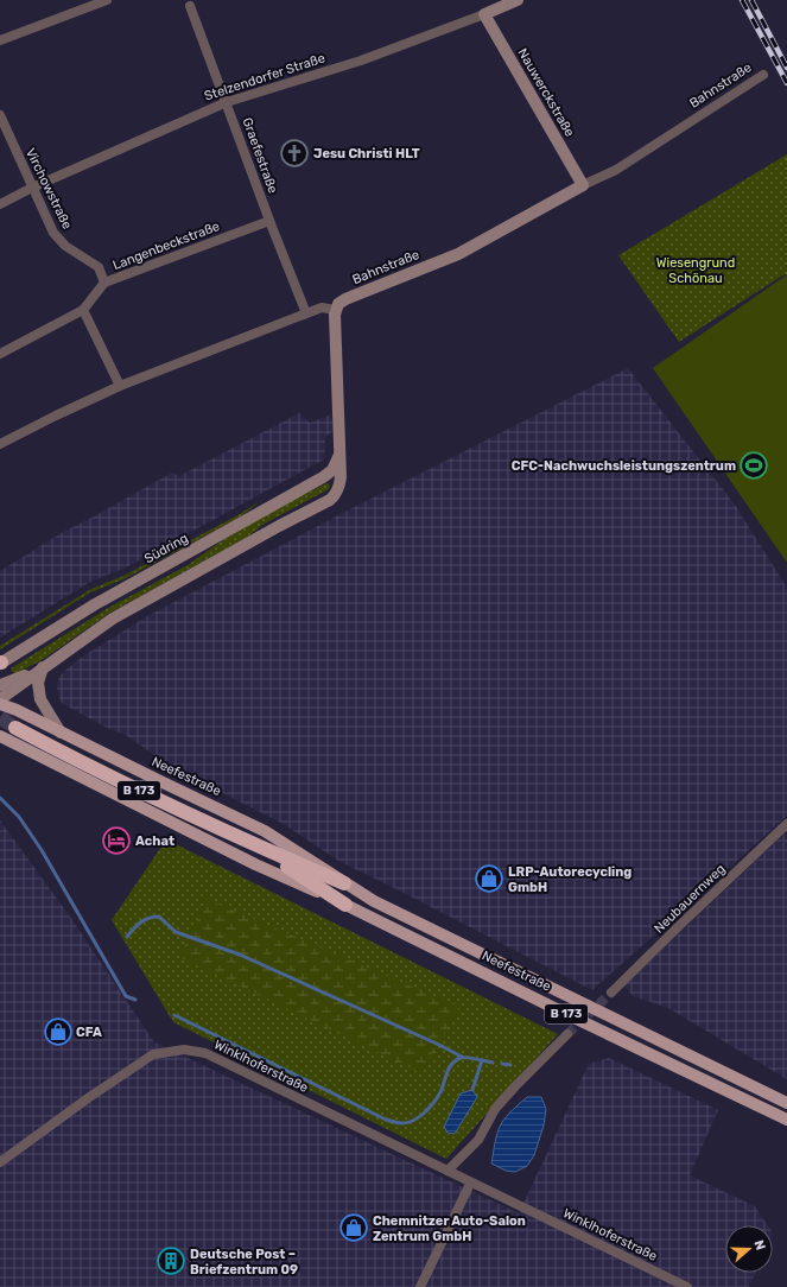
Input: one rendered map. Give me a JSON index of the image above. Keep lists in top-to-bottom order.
{
  "streets": {
    "highway": ["Neefestraße", "B 173"],
    "street": [
      "Stelzendorfer Straße",
      "Bahnstraße",
      "Nauwerckstraße",
      "Graefestraße",
      "Virchowstraße",
      "Langenbeckstraße",
      "Südring",
      "Neubauernweg",
      "Winklhoferstraße"
    ]
  },
  "crossings": [
    ["Stelzendorfer Straße", "Nauwerckstraße"],
    ["Stelzendorfer Straße", "Graefestraße"],
    ["Stelzendorfer Straße", "Virchowstraße"],
    ["Bahnstraße", "Nauwerckstraße"],
    ["Graefestraße", "Langenbeckstraße"],
    ["Virchowstraße", "Langenbeckstraße"],
    ["Neefestraße", "B 173"]
  ],
  "parks": ["Wiesengrund Schönau"],
  "places": {
    "church": ["Jesu Christi HLT"],
    "sports": ["CFC-Nachwuchsleistungszentrum"],
    "hotel": ["Achat"],
    "shop": ["LRP-Autorecycling GmbH", "CFA", "Chemnitzer Auto-Salon Zentrum GmbH"],
    "building": ["Deutsche Post – Briefzentrum 09"]
  },
  "north": "right"
}
